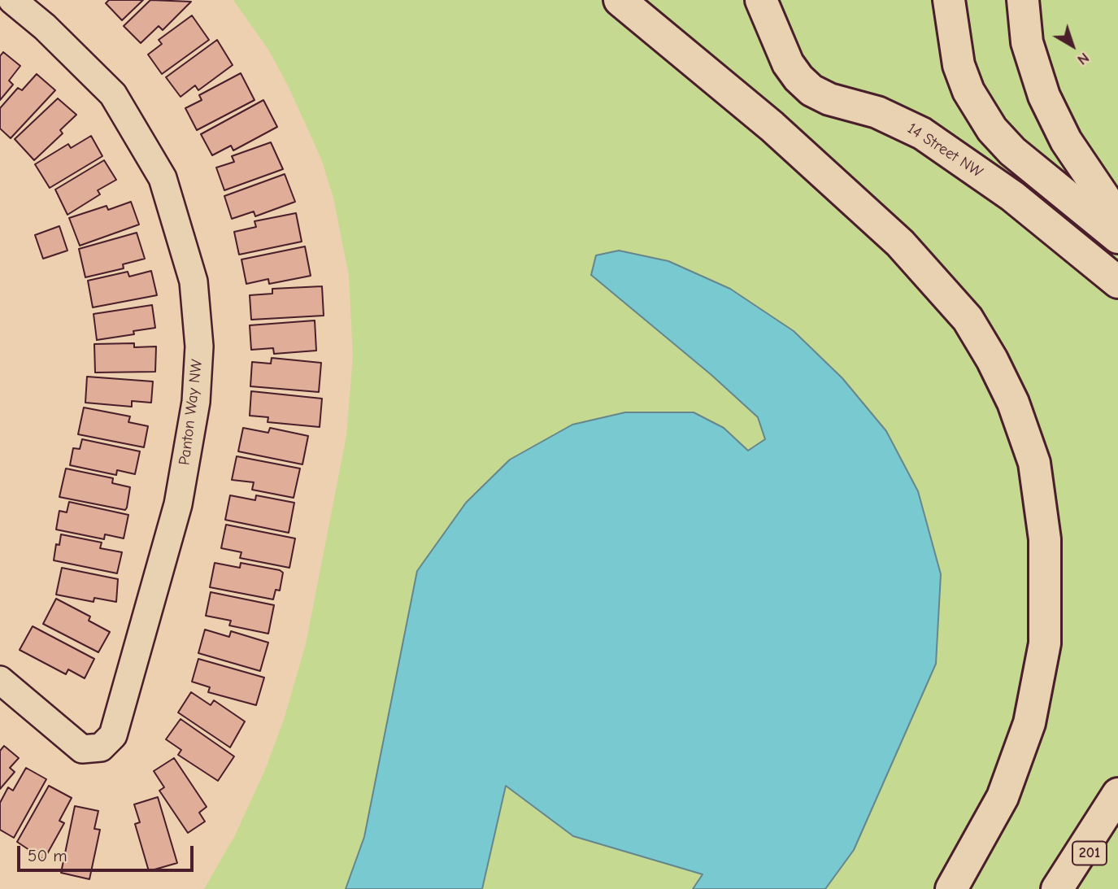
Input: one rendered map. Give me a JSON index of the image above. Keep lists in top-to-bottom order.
{
  "streets": {
    "main road": ["14 Street NW", "201"],
    "street": ["Panton Way NW"]
  },
  "scale_bar": "50 m",
  "north": "bottom right"
}
